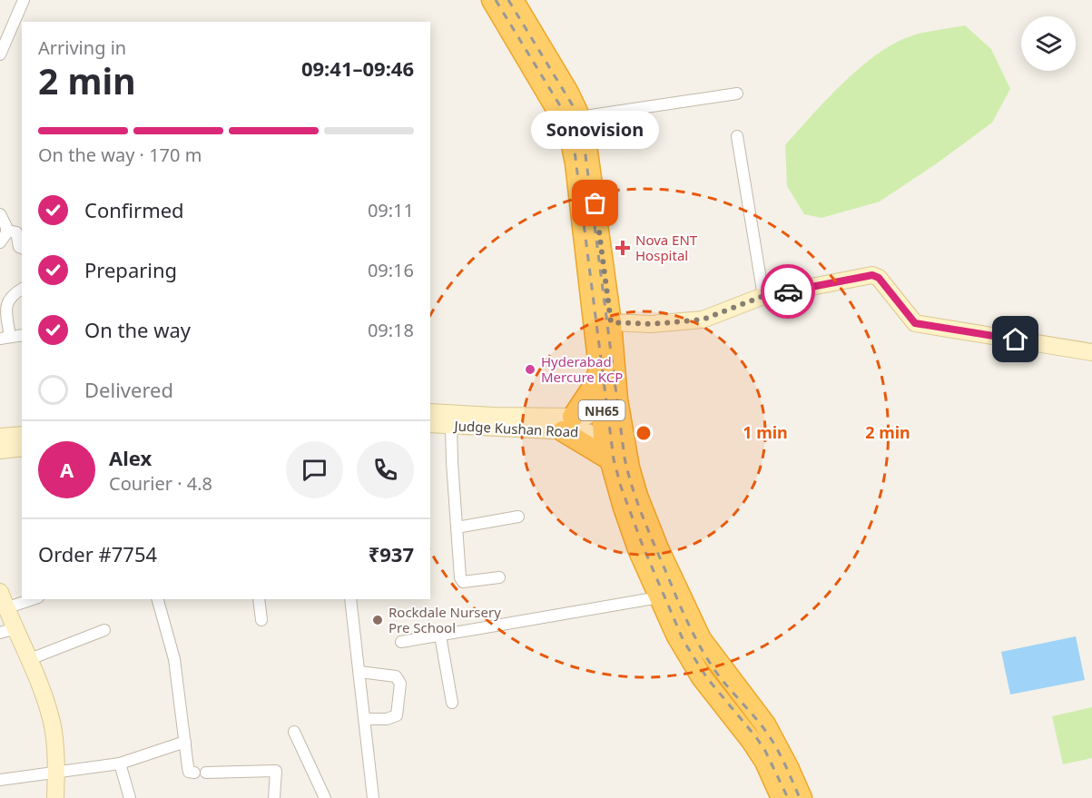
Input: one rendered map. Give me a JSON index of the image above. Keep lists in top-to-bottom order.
{
  "streets": {
    "highway": ["NH65"],
    "street": ["Judge Kushan Road"]
  },
  "crossings": [
    ["NH65", "Judge Kushan Road"]
  ],
  "places": {
    "other": ["Sonovision", "Hyderabad Mercure KCP", "Rockdale Nursery Pre School"],
    "health": ["Nova ENT Hospital"]
  },
  "page": {
    "heading": ["2 min", "Arriving in", "09:41–09:46"],
    "panel": [
      "Alex",
      "Courier · 4.8",
      "Order #7754",
      "₹937"
    ],
    "bubble": "Sonovision",
    "bar": "On the way · 170 m",
    "list": [
      ["Confirmed", "09:11"],
      ["Preparing", "09:16"],
      ["On the way", "09:18"],
      "Delivered"
    ],
    "round": "A"
  },
  "rings": ["1 min", "2 min"]
}
